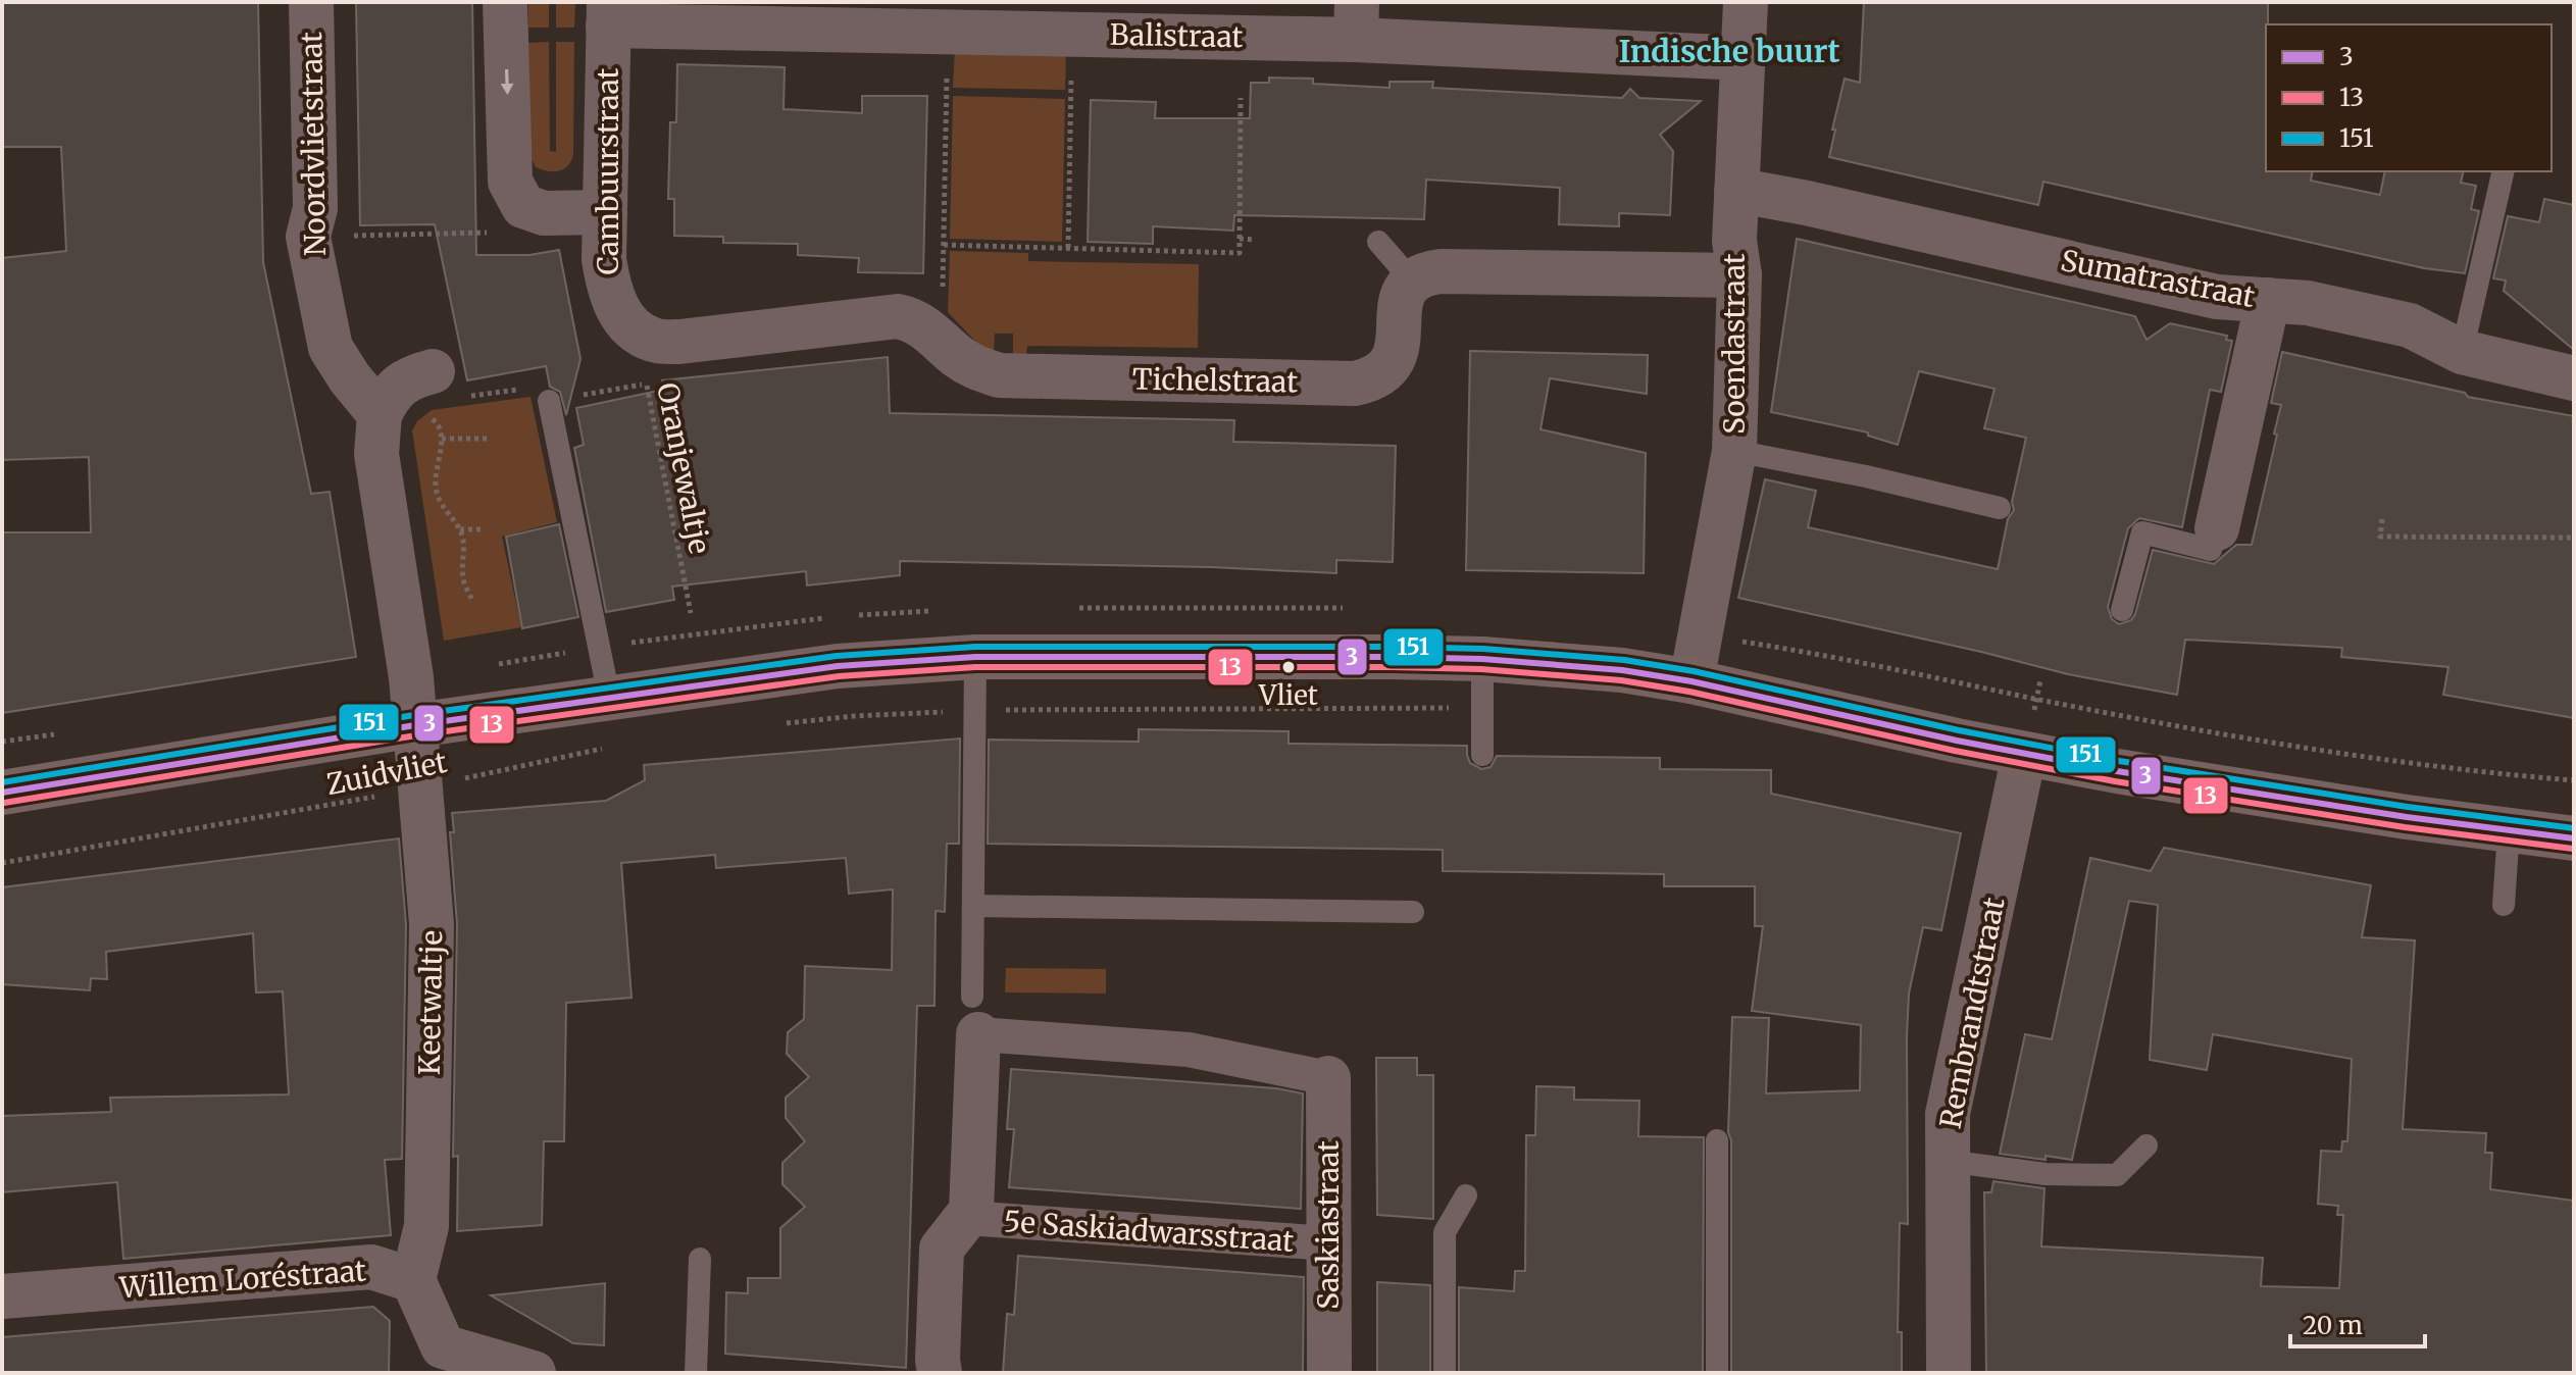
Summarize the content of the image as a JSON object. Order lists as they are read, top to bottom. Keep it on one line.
{"streets":{"street":["Balistraat","Noordvlietstraat","Cambuurstraat","Sumatrastraat","Soendastraat","Tichelstraat","Keetwaltje","Rembrandtstraat","Saskiastraat","5e Saskiadwarsstraat","Willem Loréstraat"],"path":["Oranjewaltje","Zuidvliet"]},"crossings":[["Balistraat","Cambuurstraat"],["Balistraat","Soendastraat"],["Cambuurstraat","Oranjewaltje"],["Sumatrastraat","Soendastraat"],["Zuidvliet","Keetwaltje"],["Keetwaltje","Willem Loréstraat"],["Saskiastraat","5e Saskiadwarsstraat"]],"districts":["Indische buurt"],"places":["Vliet"],"lines":["transit line 151","transit line 3","transit line 13"],"legend":["3","13","151"],"scale_bar":"20 m"}
